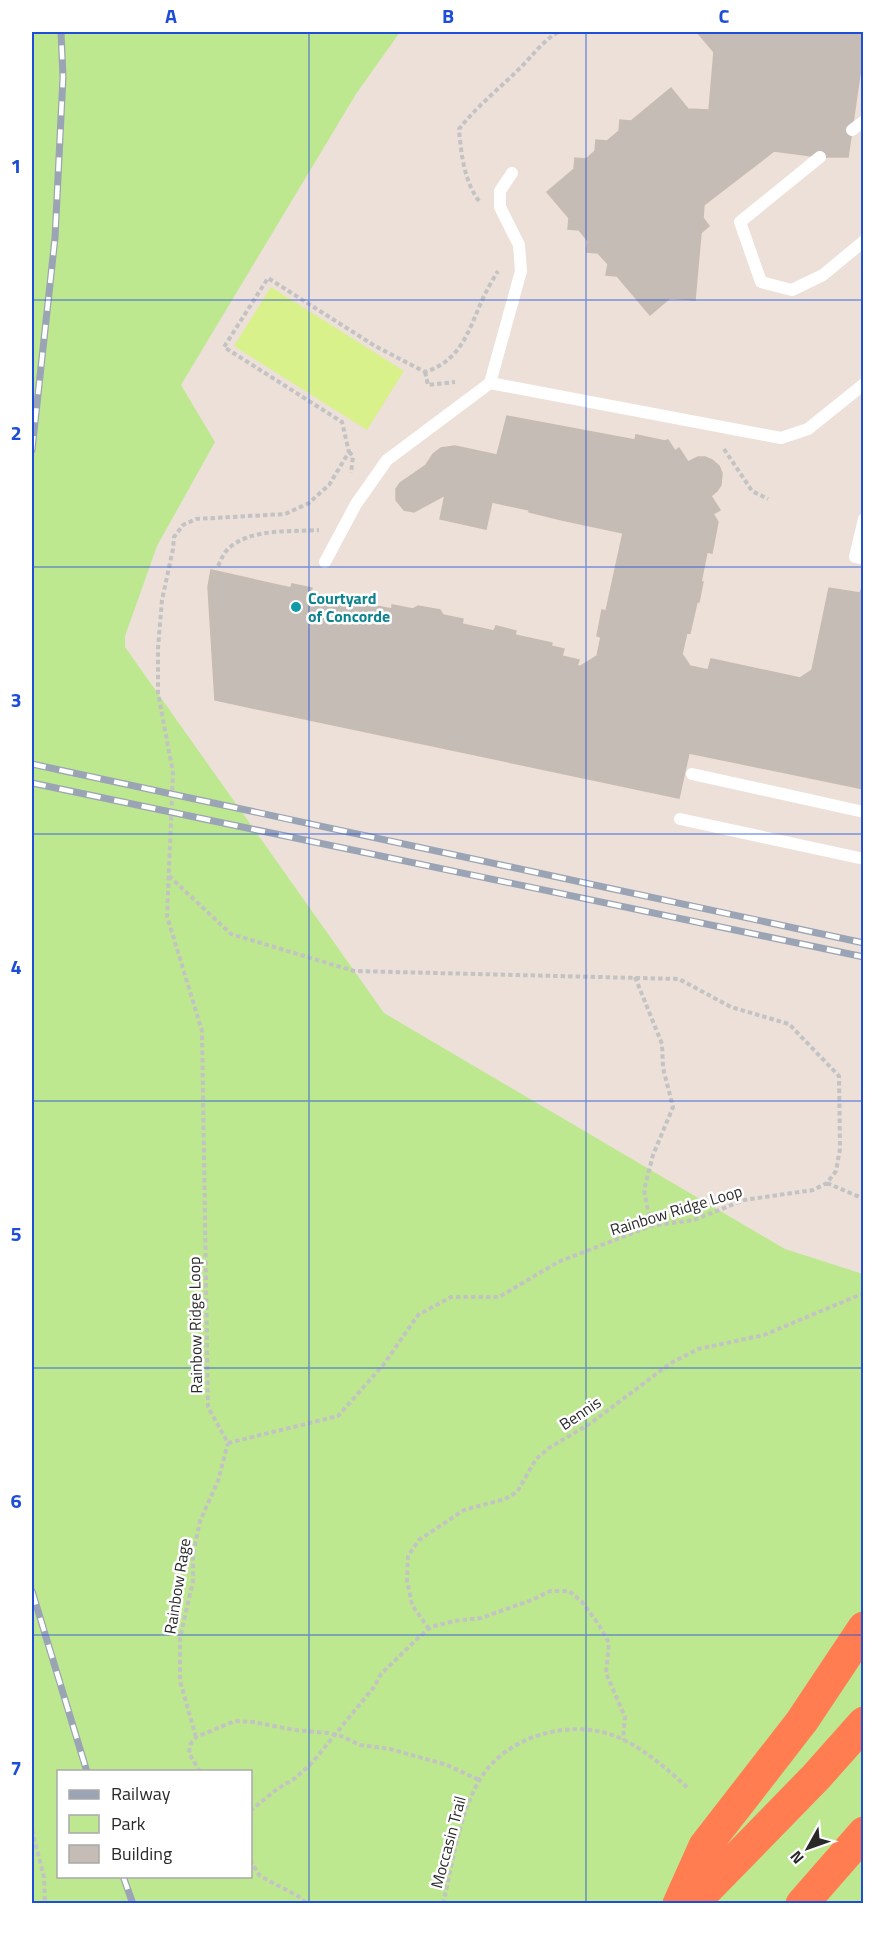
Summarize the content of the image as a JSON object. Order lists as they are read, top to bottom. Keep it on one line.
{"streets":{"path":["Rainbow Ridge Loop","Bennis","Rainbow Rage","Moccasin Trail"]},"crossings":[["Rainbow Ridge Loop","Rainbow Rage"]],"places":["Courtyard of Concorde"],"legend":["Railway","Park","Building"],"north":"bottom left","grid":{"columns":["A","B","C"],"rows":["1","2","3","4","5","6","7"]}}
